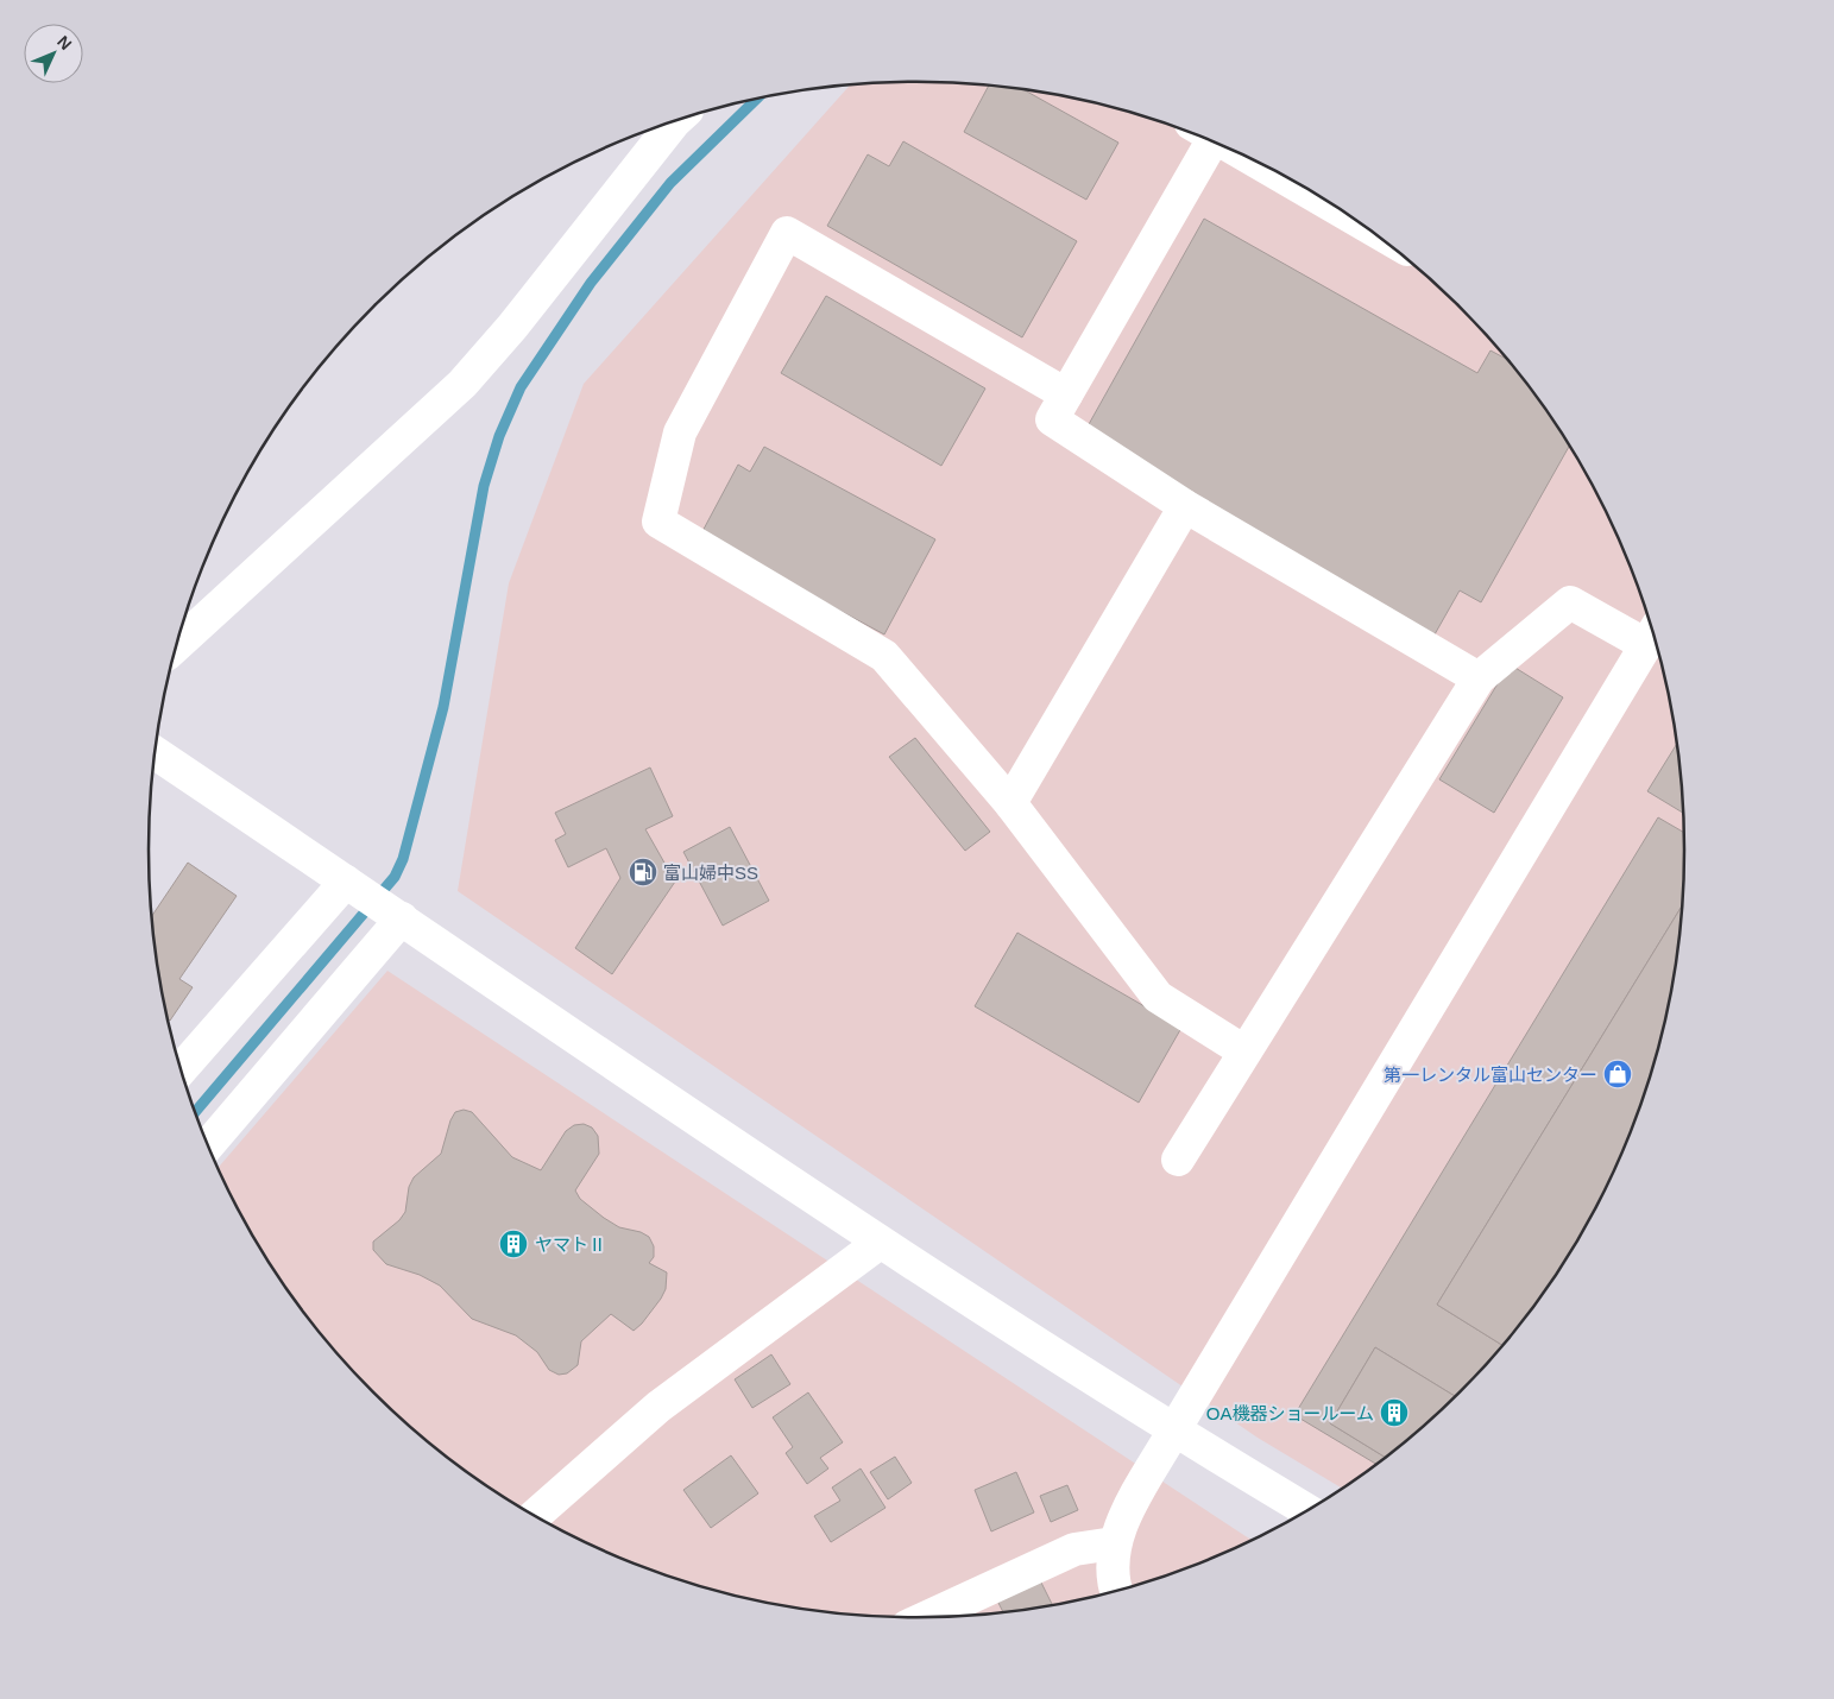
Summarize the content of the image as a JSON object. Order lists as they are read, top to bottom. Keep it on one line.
{"places":{"fuel station":["富山婦中SS"],"shop":["第一レンタル富山センター"],"building":["ヤマトⅡ","OA機器ショールーム"]},"north":"top right"}
